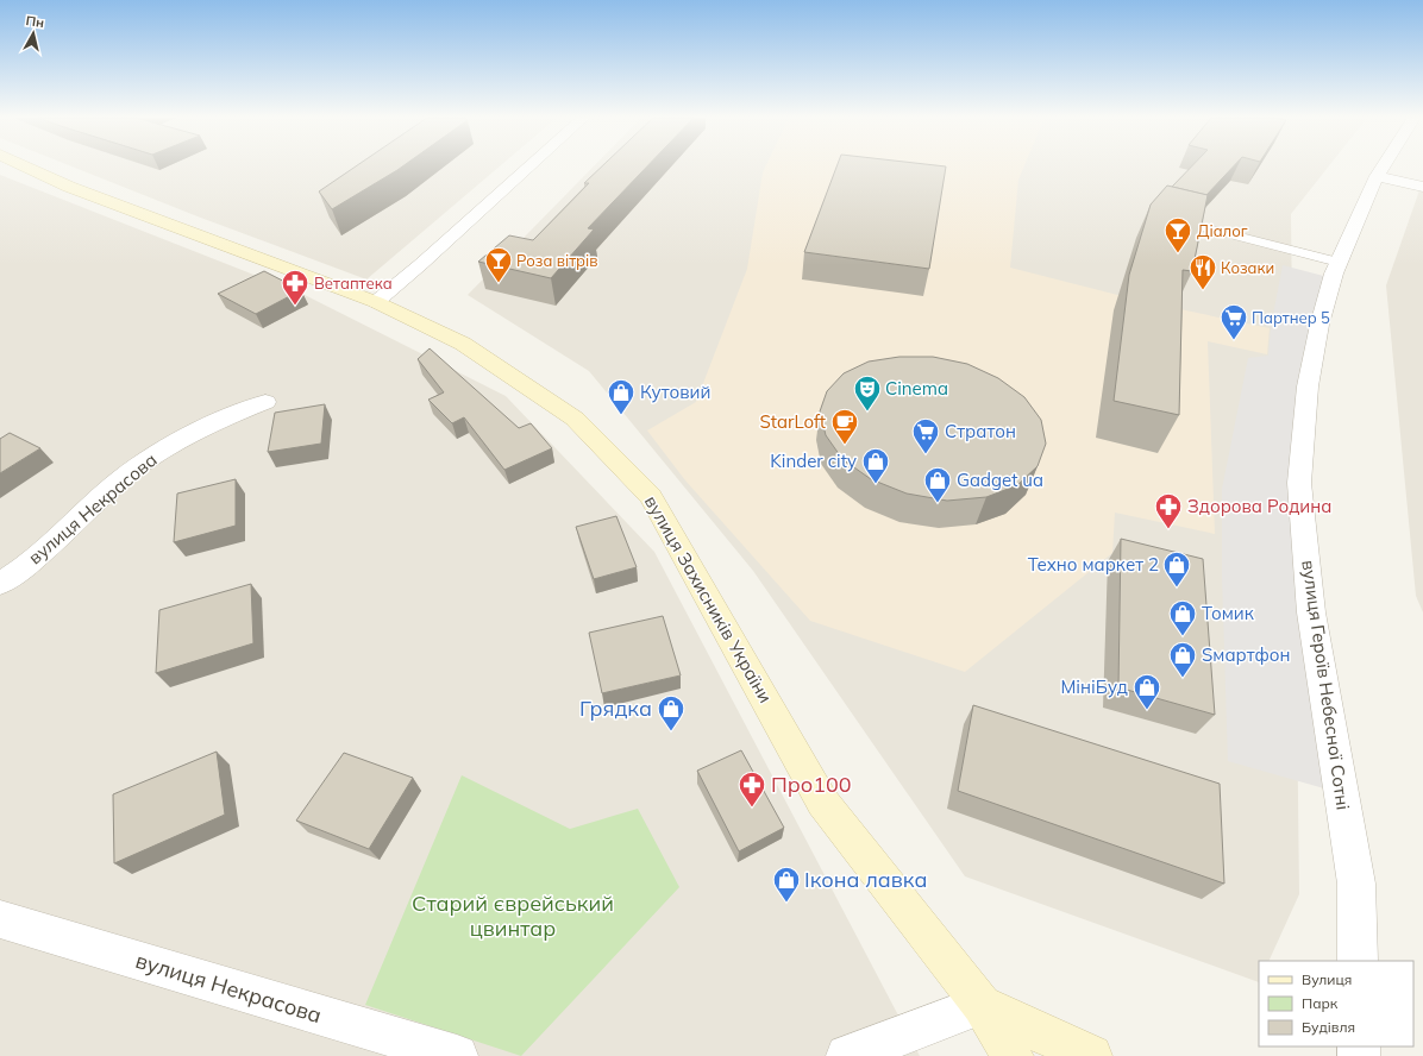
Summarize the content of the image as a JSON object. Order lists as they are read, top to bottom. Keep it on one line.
{"streets":{"main road":["вулиця Захисників України"],"street":["вулиця Некрасова","вулиця Героїв Небесної Сотні"]},"parks":["Старий єврейський цвинтар"],"places":{"bar":["Діалог","Роза вітрів"],"restaurant":["Козаки"],"pharmacy":["Ветаптека","Здорова Родина","Про100"],"supermarket":["Партнер 5","Стратон"],"theatre":["Cinema"],"shop":["Кутовий","Kinder city","Gadget ua","Техно маркет 2","Томик","Sмартфон","МініБуд","Грядка","Ікона лавка"],"cafe":["StarLoft"]},"legend":["Вулиця","Парк","Будівля"],"north":"top"}
